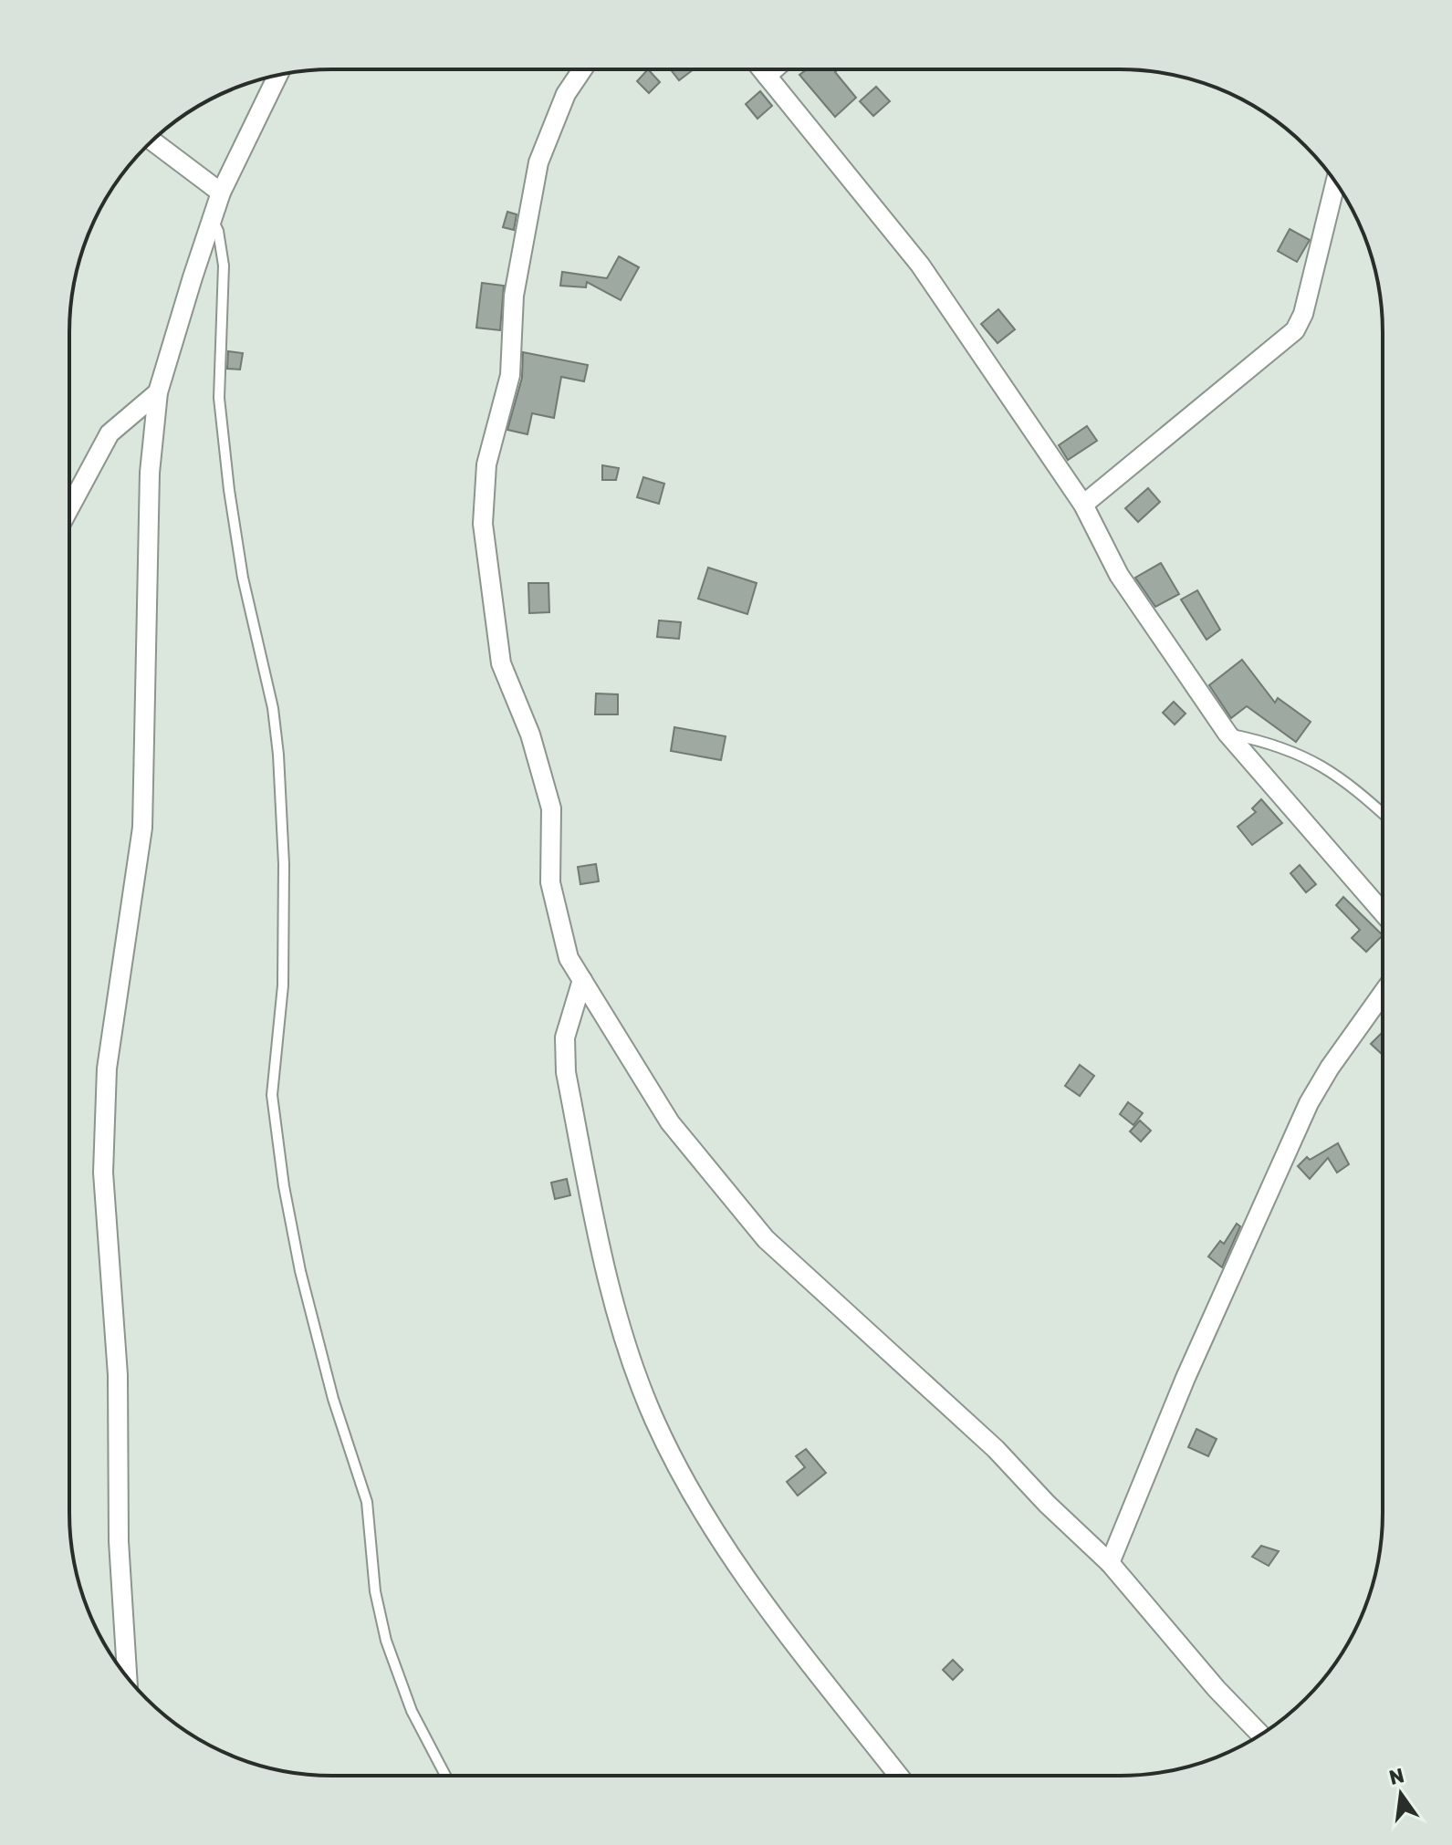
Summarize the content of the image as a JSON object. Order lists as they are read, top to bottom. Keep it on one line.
{"north":"top"}
